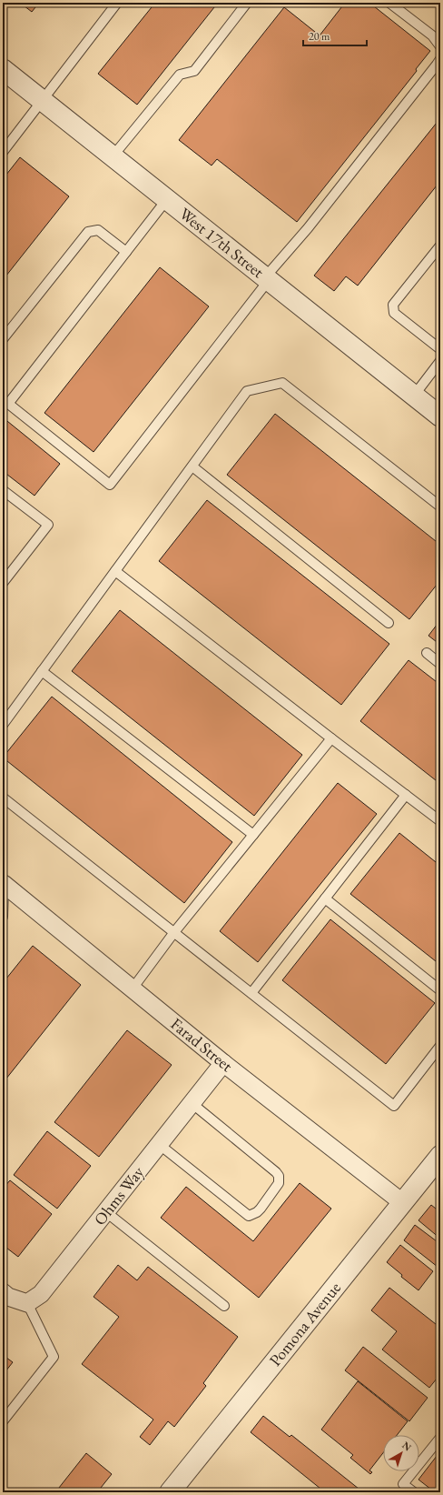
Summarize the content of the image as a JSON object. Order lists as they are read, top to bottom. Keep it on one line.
{"streets":{"street":["West 17th Street","Farad Street","Ohms Way","Pomona Avenue"]},"crossings":[["Farad Street","Ohms Way"],["Farad Street","Pomona Avenue"]],"scale_bar":"20 m","north":"top right"}
